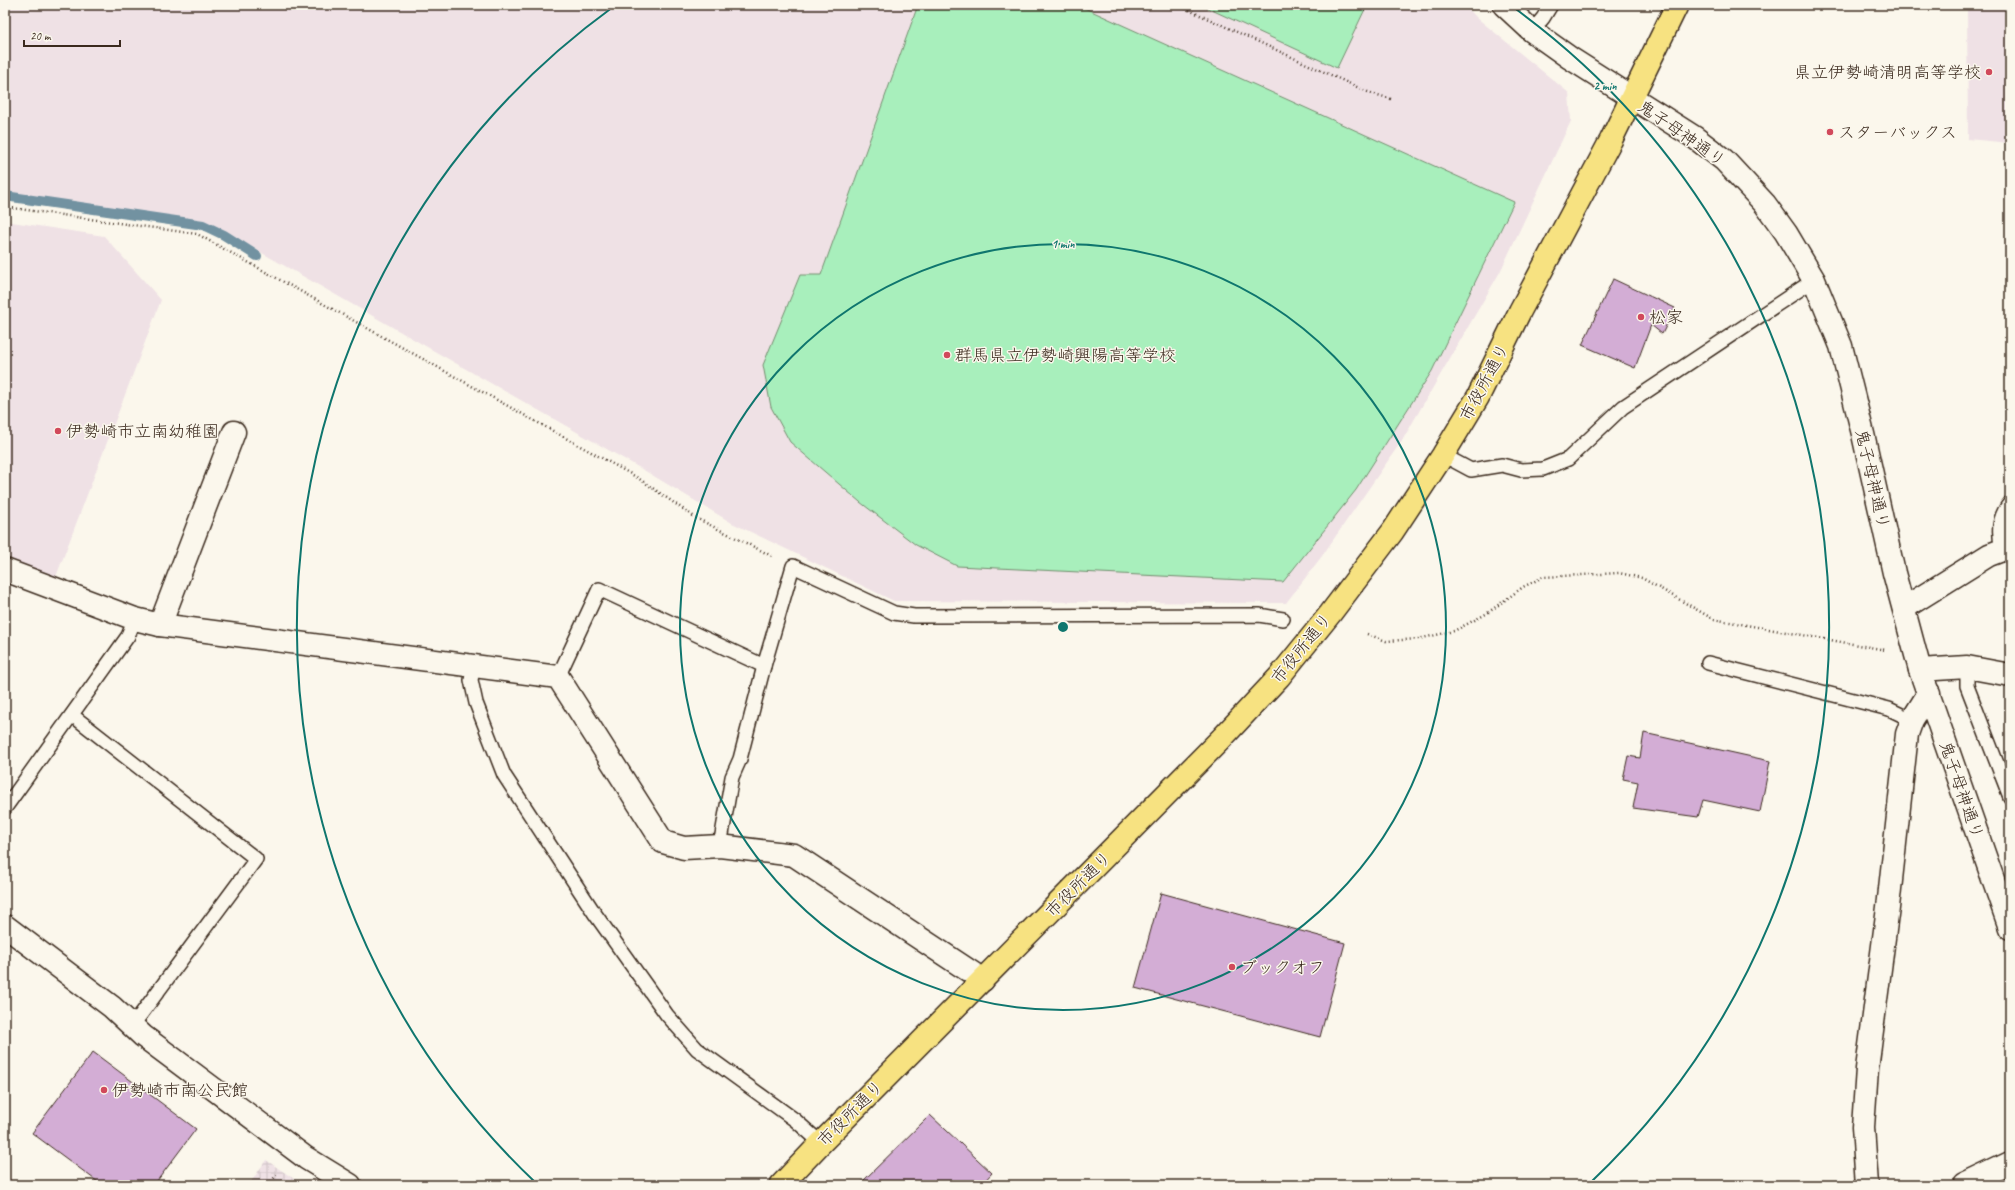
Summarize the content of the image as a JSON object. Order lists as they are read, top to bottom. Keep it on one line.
{"streets":{"main road":["市役所通り"],"street":["鬼子母神通り"]},"crossings":[["鬼子母神通り","市役所通り"]],"places":["県立伊勢崎清明高等学校","スターバックス","松家","群馬県立伊勢崎興陽高等学校","伊勢崎市立南幼稚園","ブックオフ","伊勢崎市南公民館"],"scale_bar":"20 m","rings":["2 min","1 min"]}
